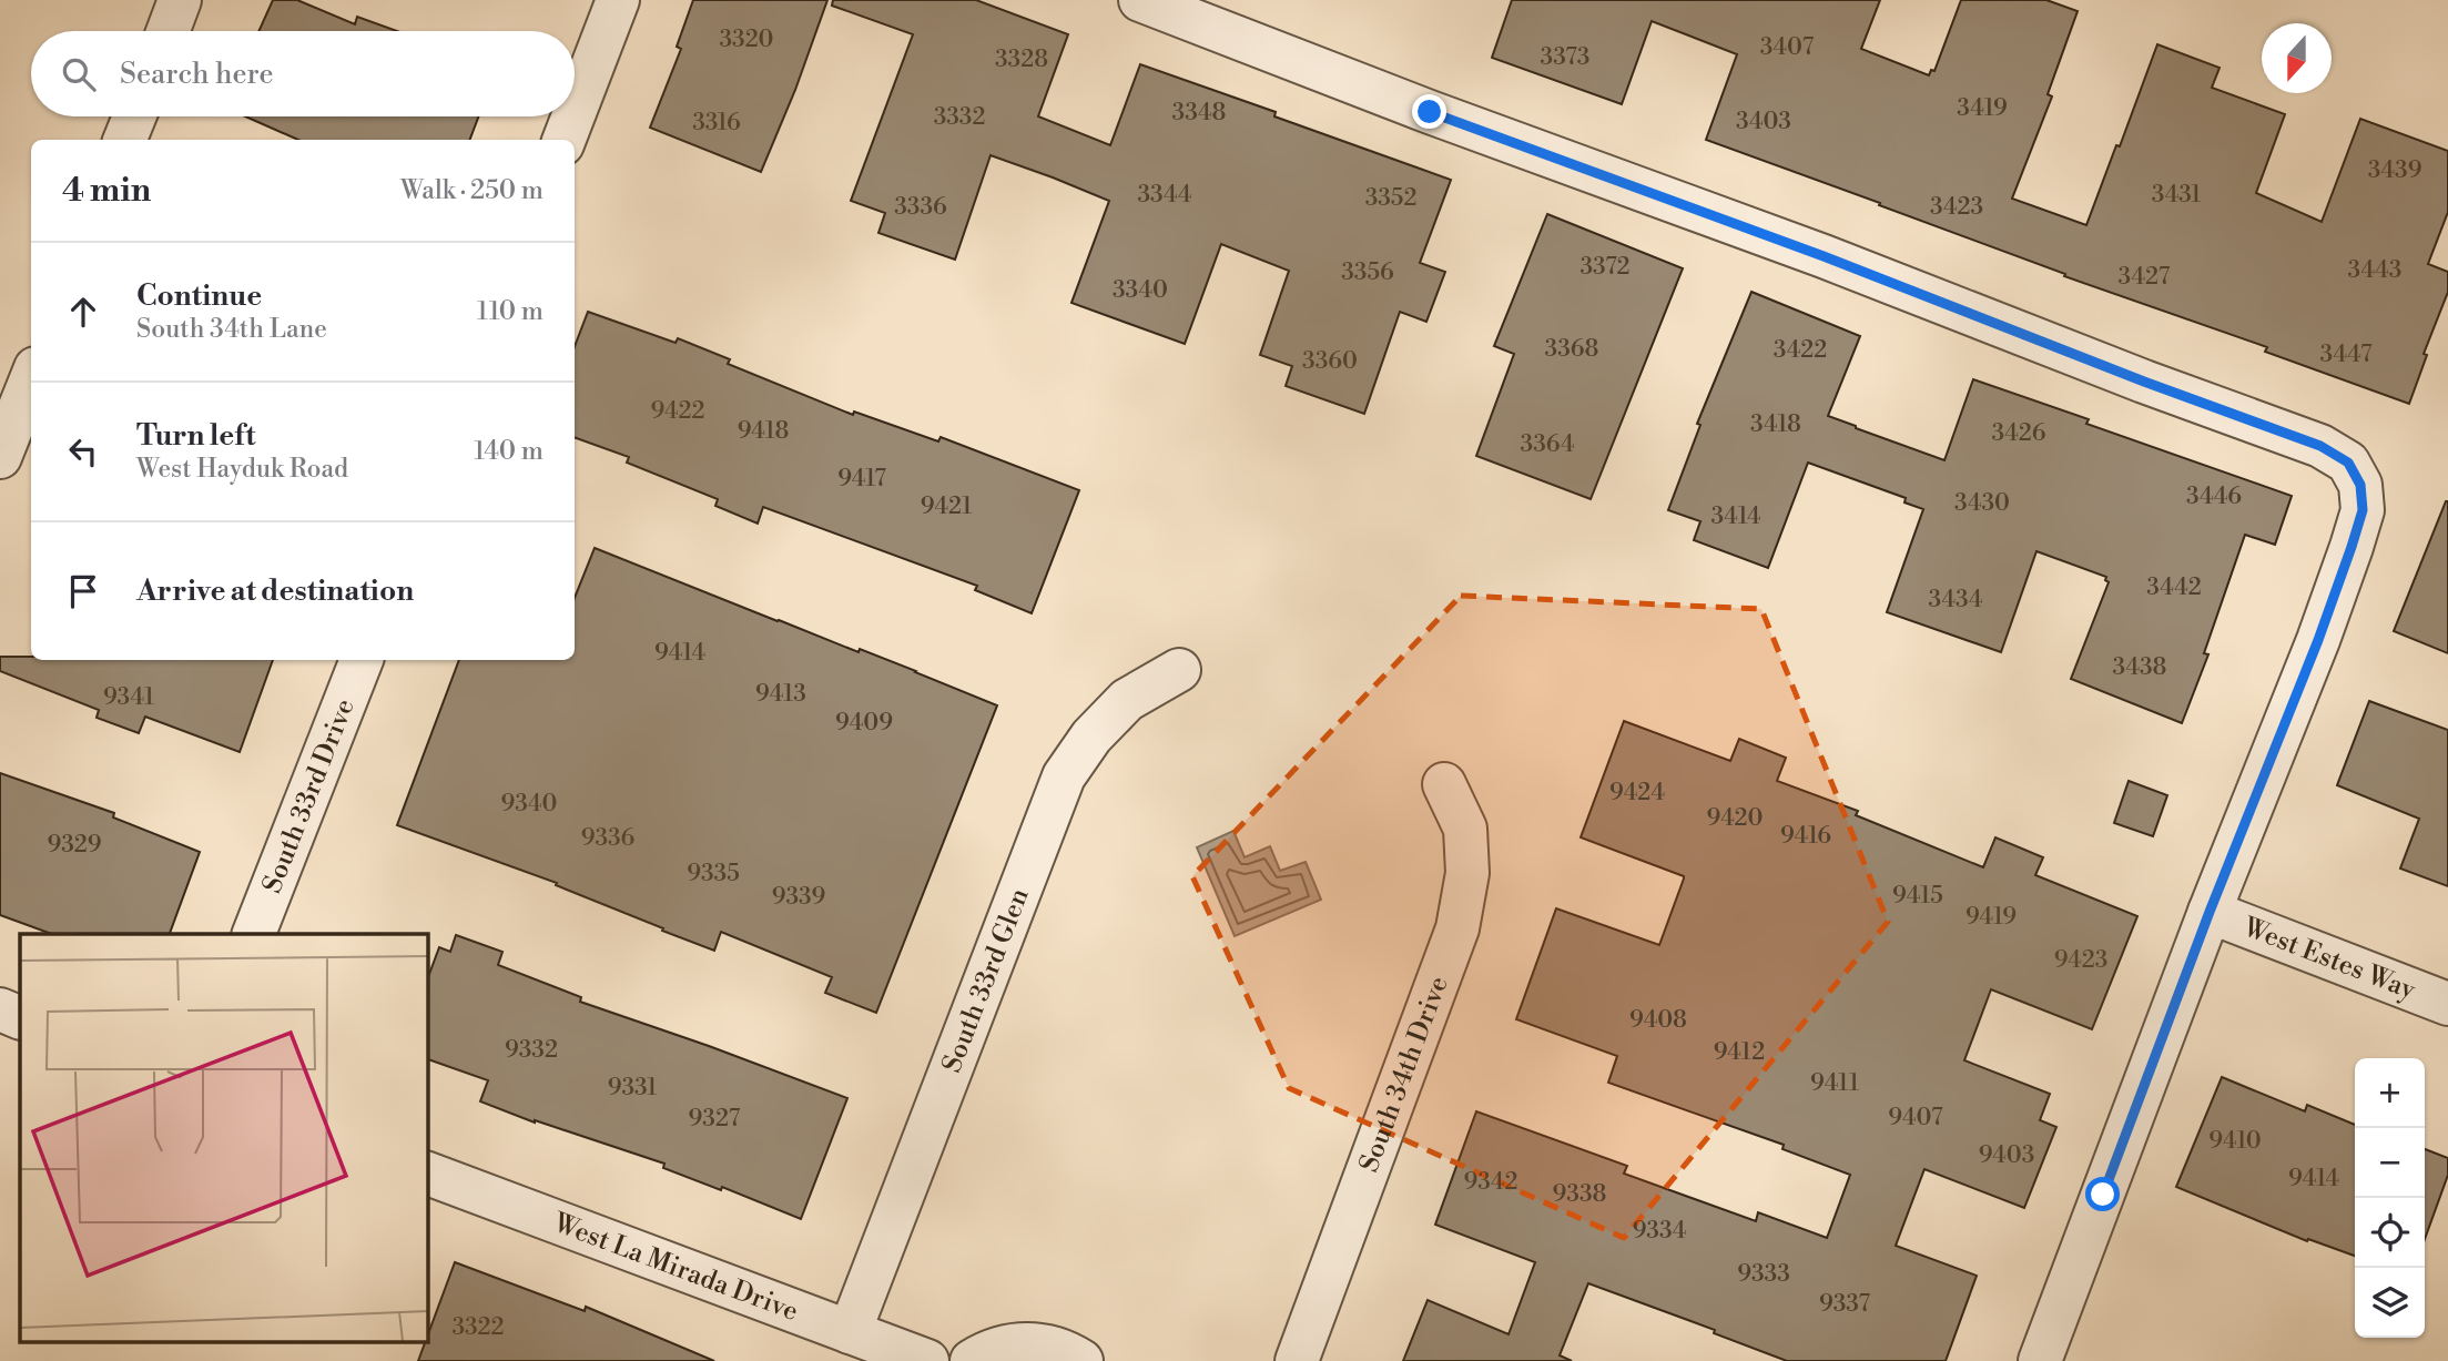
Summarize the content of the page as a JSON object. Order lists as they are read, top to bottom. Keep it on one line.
{"streets":{"street":["South 33rd Drive","West Estes Way","South 33rd Glen","South 34th Drive","West La Mirada Drive"]},"crossings":[["South 33rd Glen","West La Mirada Drive"]],"house_numbers":["3320","3407","3373","3328","3419","3348","3332","3403","3316","3439","3344","3431","3352","3336","3423","3372","3443","3356","3427","3340","3368","3422","3447","3360","9422","3418","9418","3426","3364","9417","3446","3430","9421","3414","3442","3434","9414","3438","9413","9341","9409","9424","9340","9420","9416","9336","9329","9335","9415","9339","9419","9423","9408","9332","9412","9411","9331","9407","9327","9410","9403","9414","9342","9338","9334","9333","9337","3322"],"north":"bottom","page":{"search":"Search here","heading":["4 min","Walk · 250 m"],"list":[["Continue","South 34th Lane","110 m"],["Turn left","West Hayduk Road","140 m"],"Arrive at destination"],"map_buttons":["+","−"]}}
